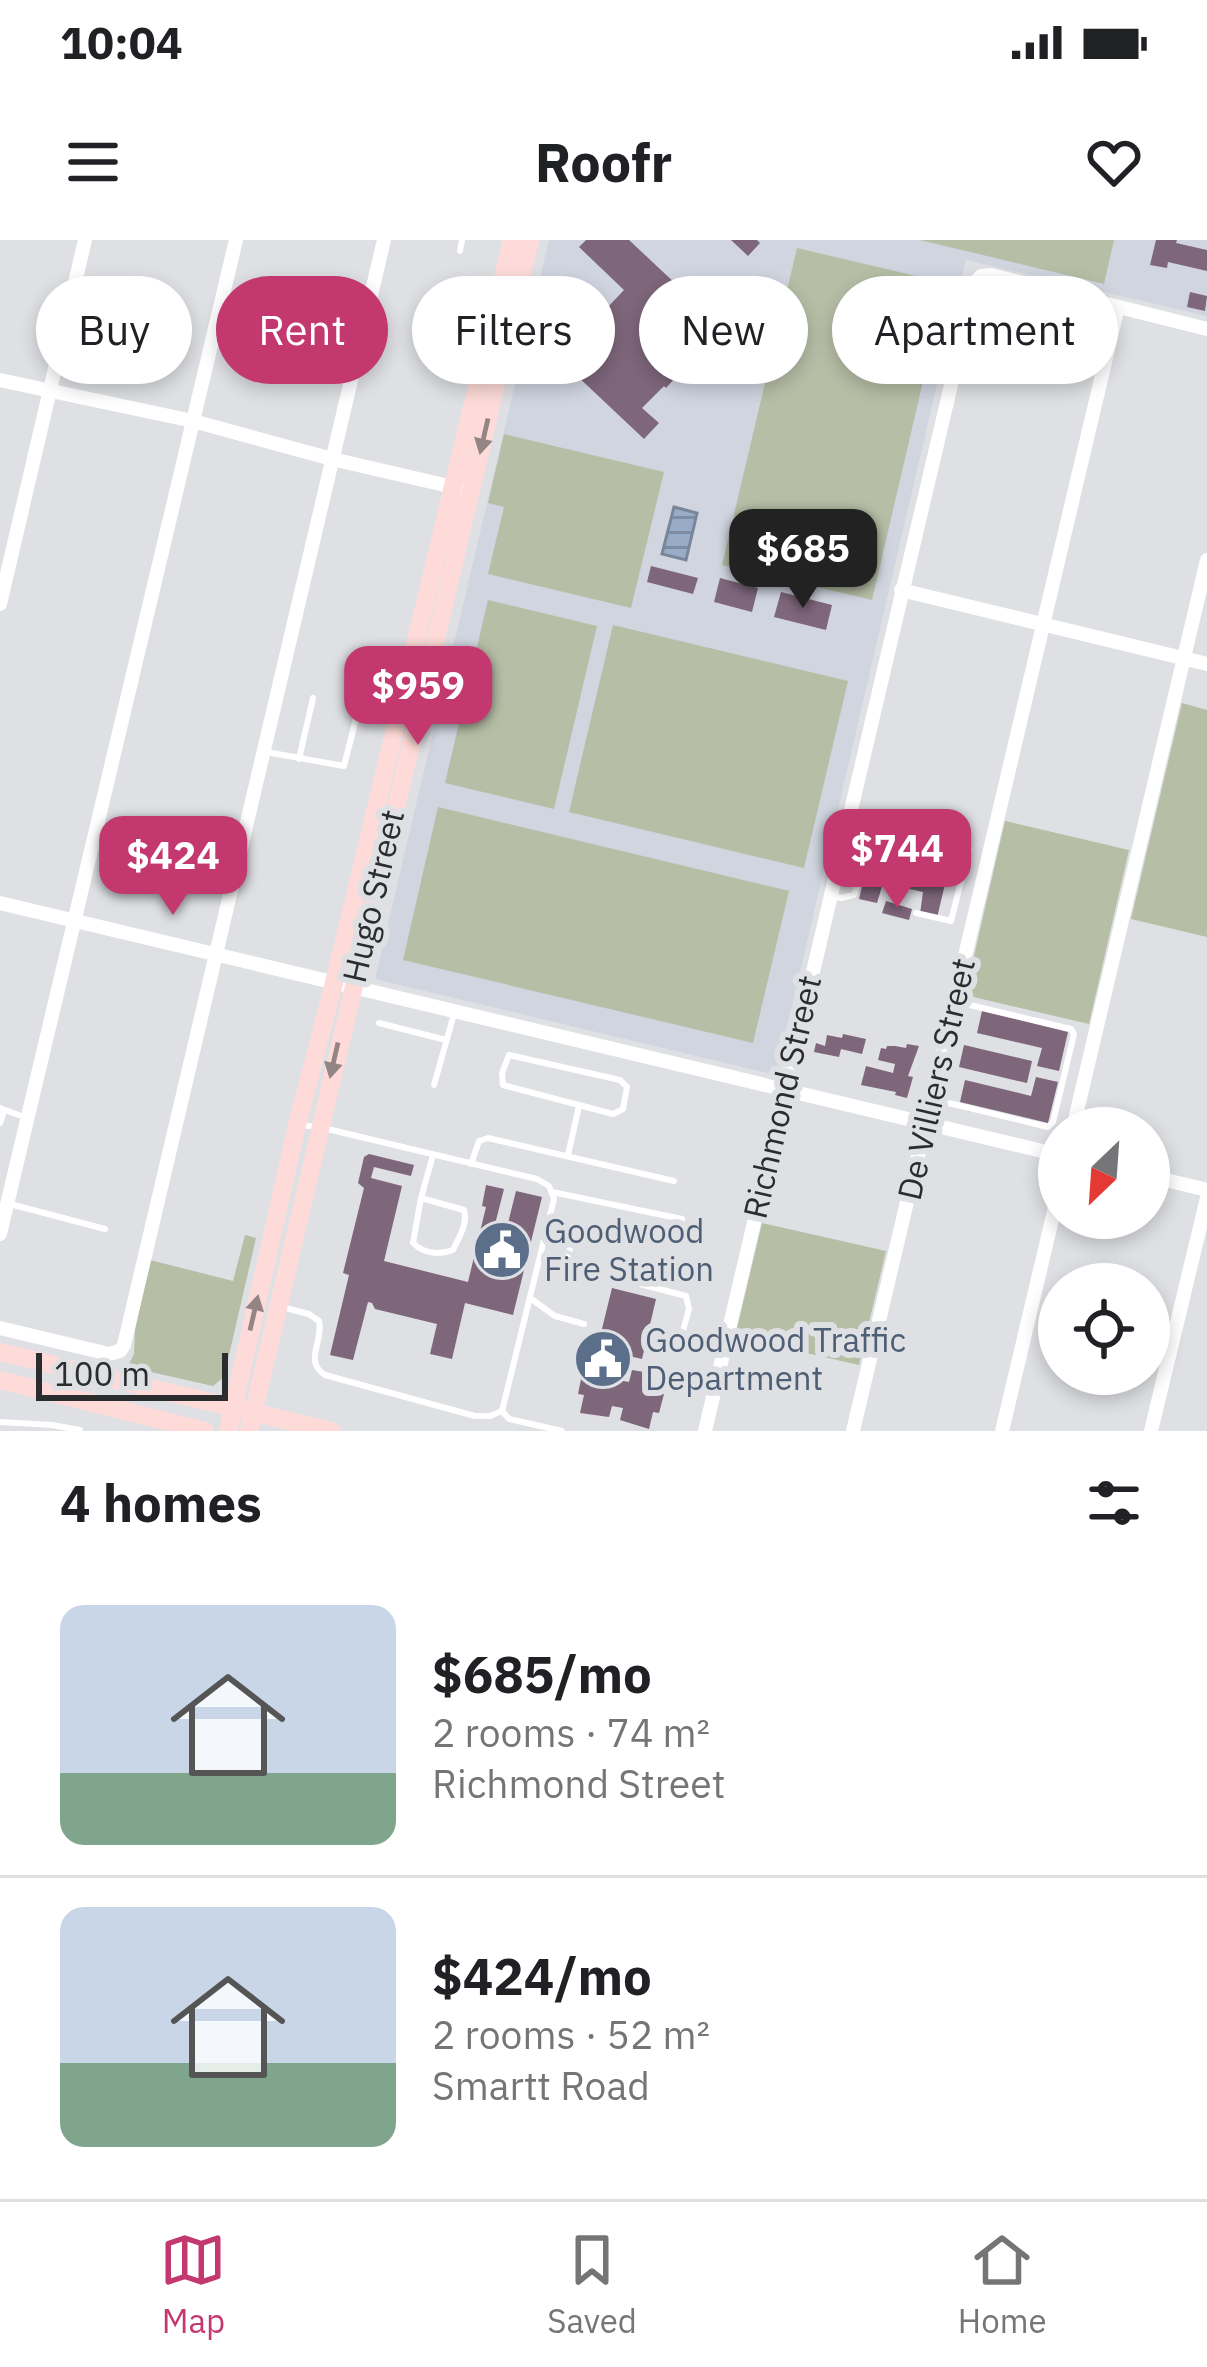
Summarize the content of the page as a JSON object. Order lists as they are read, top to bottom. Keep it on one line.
{"streets":{"street":["Hugo Street","De Villiers Street","Richmond Street"]},"places":{"public building":["Goodwood Fire Station","Goodwood Traffic Department"]},"scale_bar":"100 m","north":"bottom left","page":{"status":"10:04","header":"Roofr","chip":["Buy","Rent","Filters","New","Apartment"],"price":["$685","$959","$744","$424"],"scale":"100 m","heading":"4 homes","list":[{"name":"$685/mo","note":"2 rooms · 74 m² · Richmond Street"},{"name":"$424/mo","note":"2 rooms · 52 m² · Smartt Road"}],"tabs":["Map","Saved","Home"]}}
